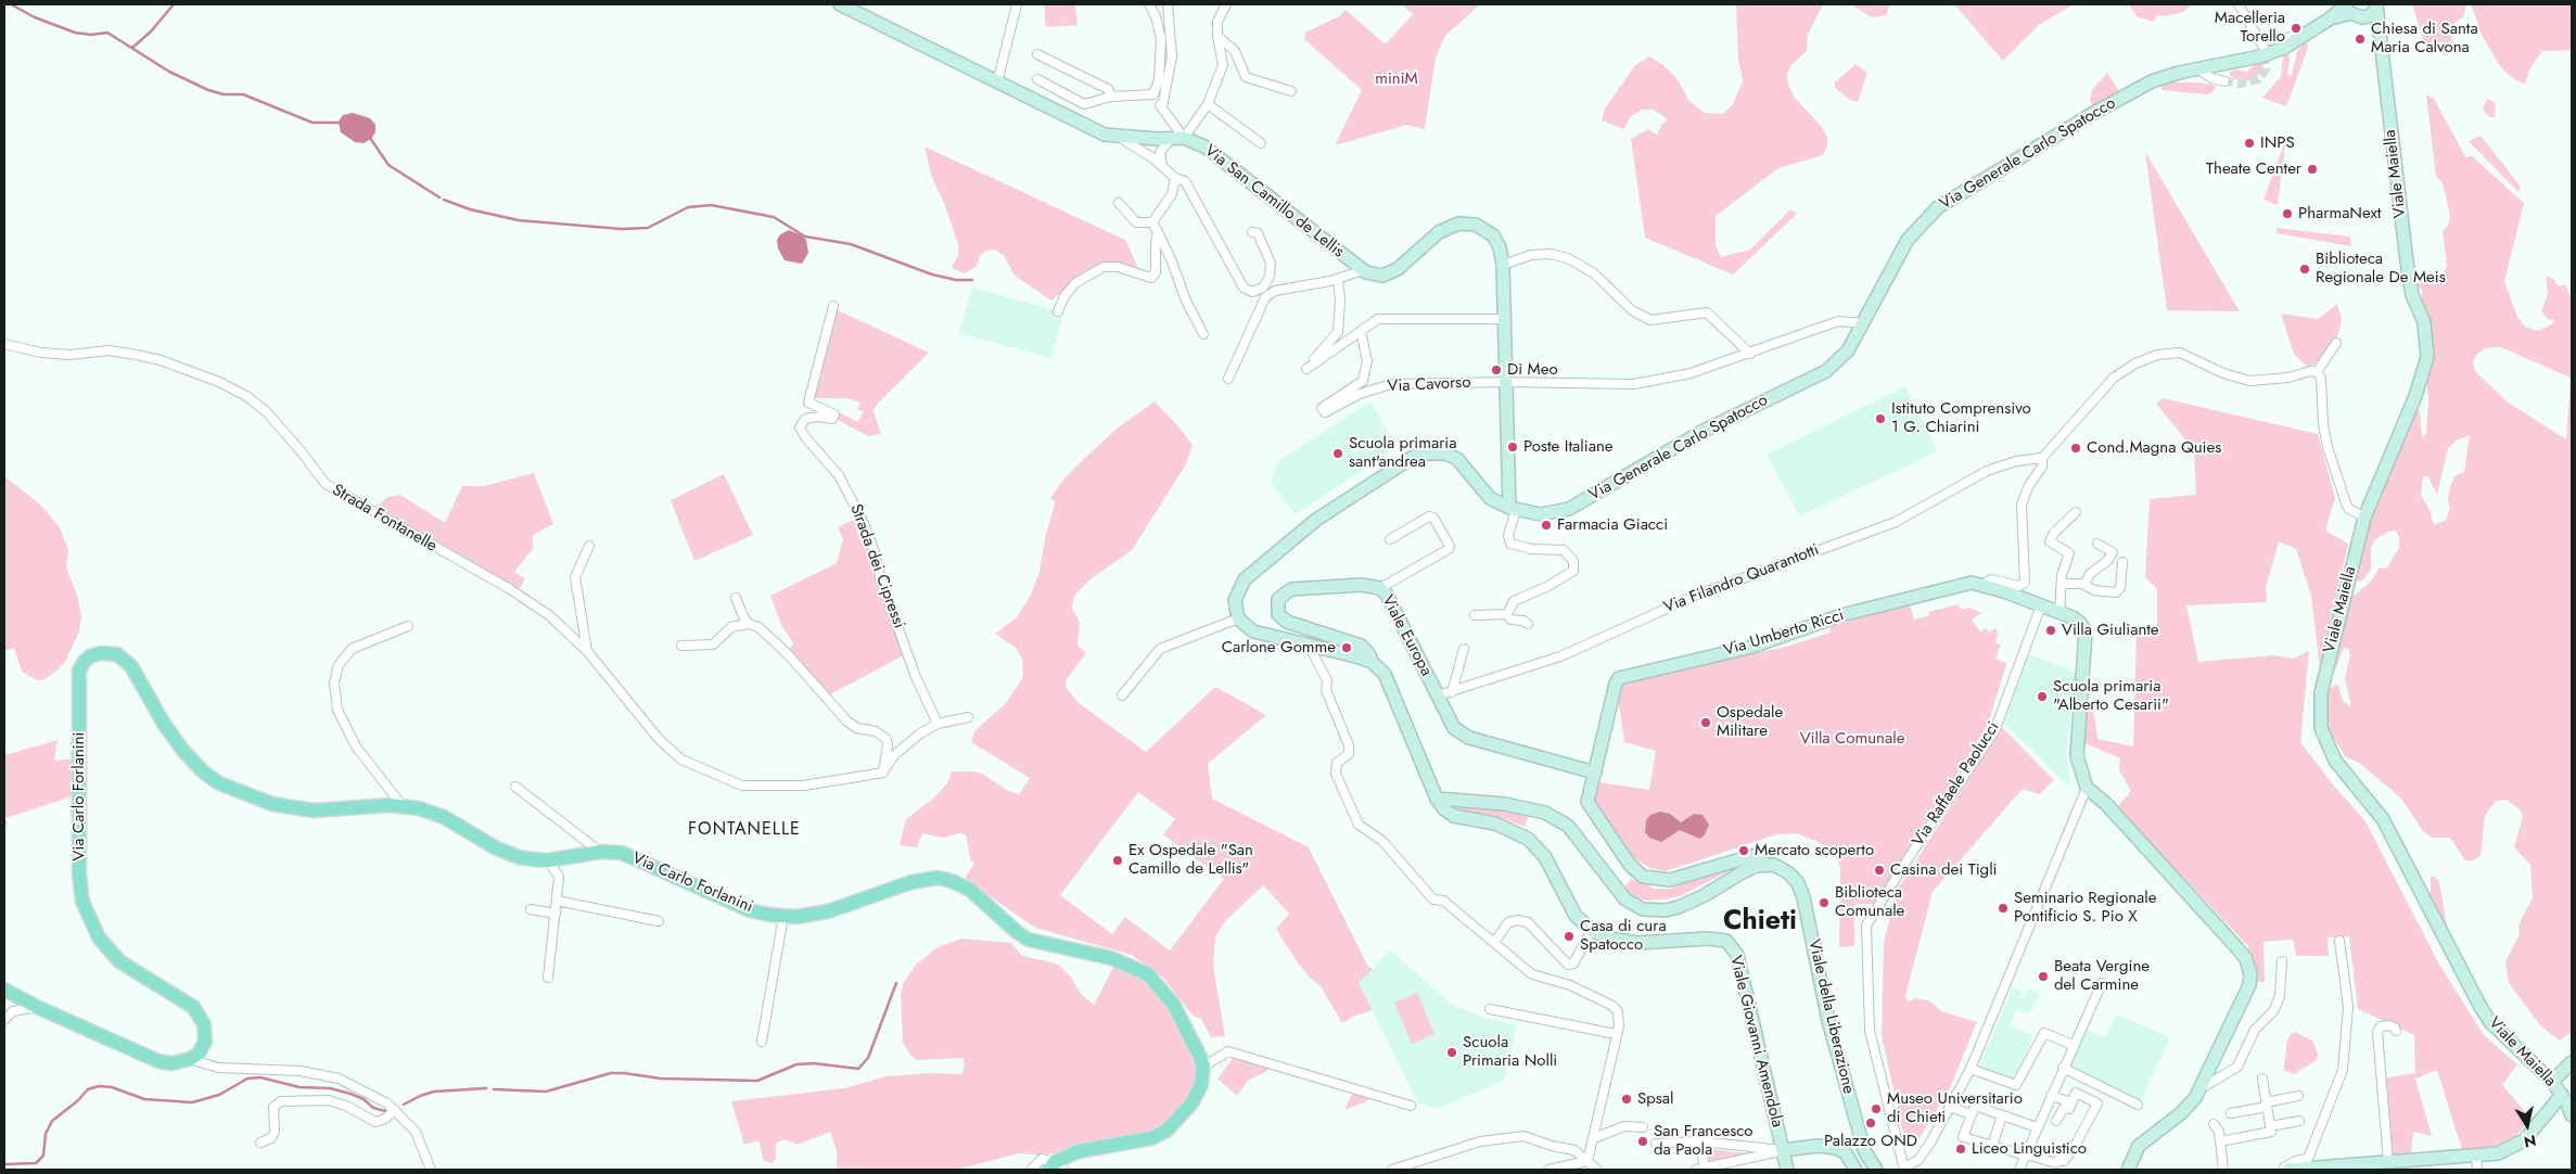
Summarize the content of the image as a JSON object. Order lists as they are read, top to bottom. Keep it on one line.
{"streets":{"main road":["Via Carlo Forlanini"],"street":["Via Generale Carlo Spatocco","Viale Maiella","Via San Camillo de Lellis","Via Cavorso","Strada Fontanelle","Strada dei Cipressi","Via Filandro Quarantotti","Via Umberto Ricci","Viale Europa","Via Raffaele Paolucci","Viale della Liberazione","Viale Giovanni Amendola"]},"crossings":[["Via Generale Carlo Spatocco","Viale Maiella"],["Via Generale Carlo Spatocco","Via San Camillo de Lellis"],["Via Generale Carlo Spatocco","Via Cavorso"],["Via San Camillo de Lellis","Via Cavorso"],["Via Filandro Quarantotti","Viale Europa"],["Via Umberto Ricci","Viale Europa"],["Via Umberto Ricci","Via Raffaele Paolucci"],["Via Umberto Ricci","Viale della Liberazione"],["Viale Europa","Viale della Liberazione"]],"districts":["FONTANELLE","Chieti"],"parks":["miniM","Villa Comunale"],"places":["Macelleria Torello","Chiesa di Santa Maria Calvona","INPS","Theate Center","PharmaNext","Biblioteca Regionale De Meis","Di Meo","Istituto Comprensivo 1 G. Chiarini","Poste Italiane","Cond.Magna Quies","Scuola primaria sant'andrea","Farmacia Giacci","Villa Giuliante","Carlone Gomme","Scuola primaria \"Alberto Cesarii\"","Ospedale Militare","Mercato scoperto","Ex Ospedale \"San Camillo de Lellis\"","Casina dei Tigli","Biblioteca Comunale","Seminario Regionale Pontificio S. Pio X","Casa di cura Spatocco","Beata Vergine del Carmine","Scuola Primaria Nolli","Spsal","Museo Universitario di Chieti","Palazzo OND","San Francesco da Paola","Liceo Linguistico"],"north":"bottom"}
